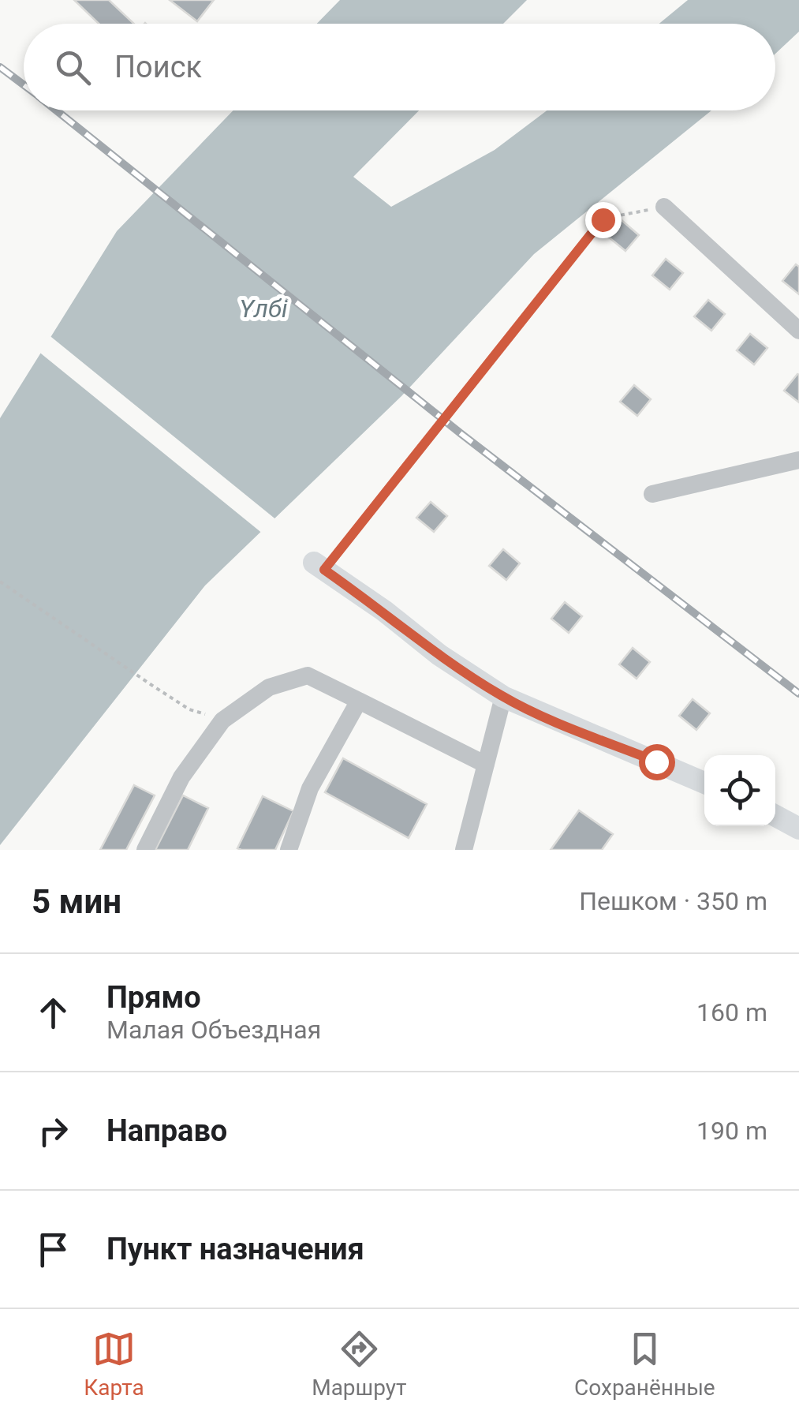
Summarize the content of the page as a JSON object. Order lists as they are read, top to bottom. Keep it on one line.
{"water":["Үлбі"],"page":{"search":"Поиск","heading":["5 мин","Пешком · 350 m"],"list":[["Прямо","Малая Объездная","160 m"],["Направо","190 m"],"Пункт назначения"],"nav":["Карта","Маршрут","Сохранённые"]}}
